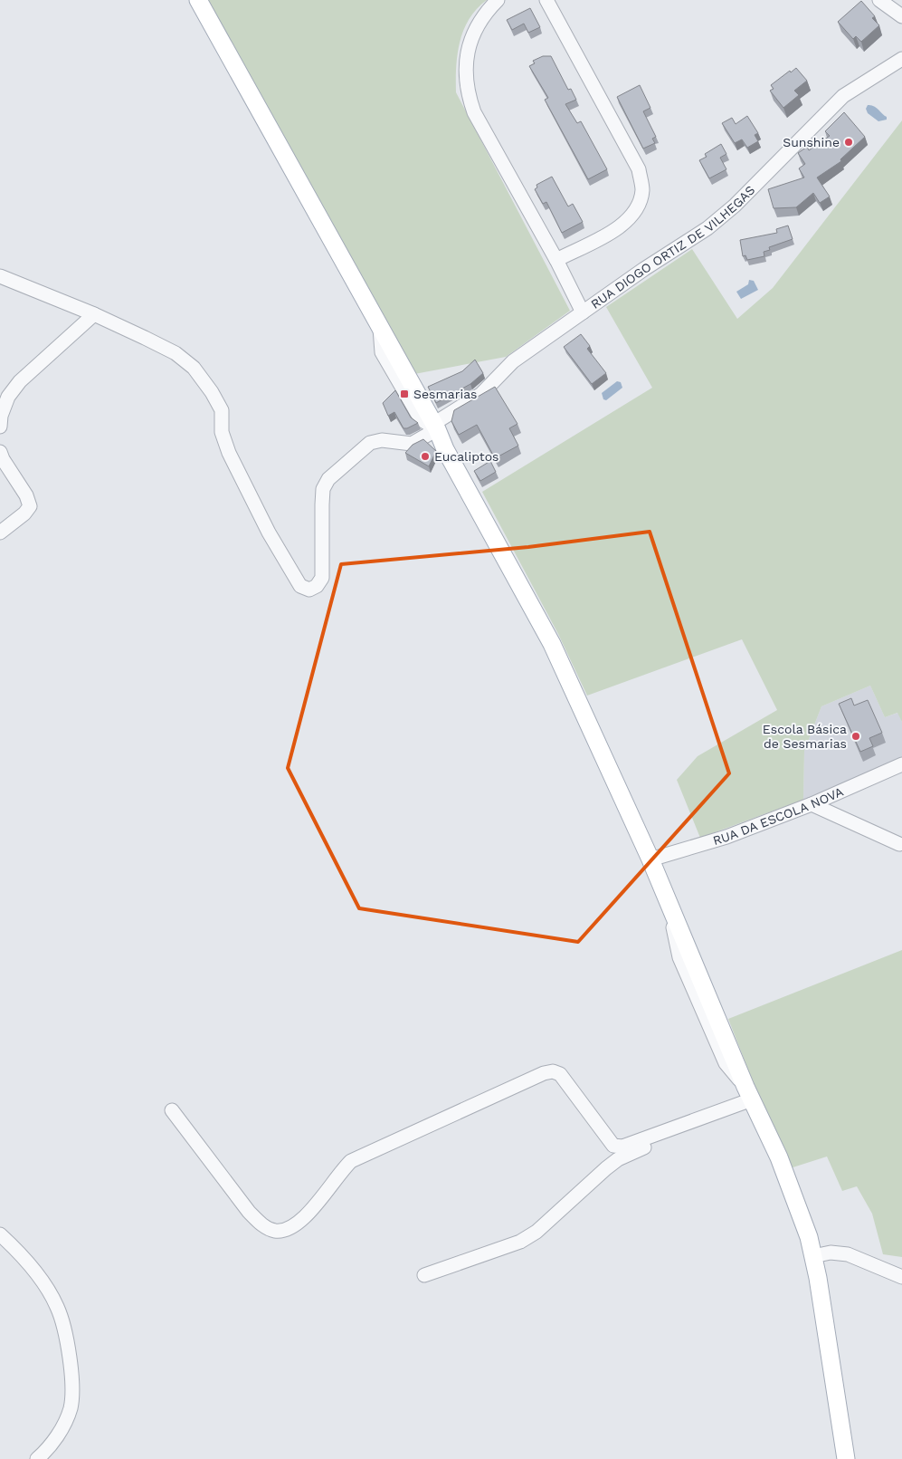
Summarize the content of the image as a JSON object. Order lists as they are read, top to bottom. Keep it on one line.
{"streets":{"street":["RUA DIOGO ORTIZ DE VILHEGAS","RUA DA ESCOLA NOVA"]},"places":{"other":["Sunshine","Eucaliptos","Escola Básica de Sesmarias"],"transit":["Sesmarias"]}}
